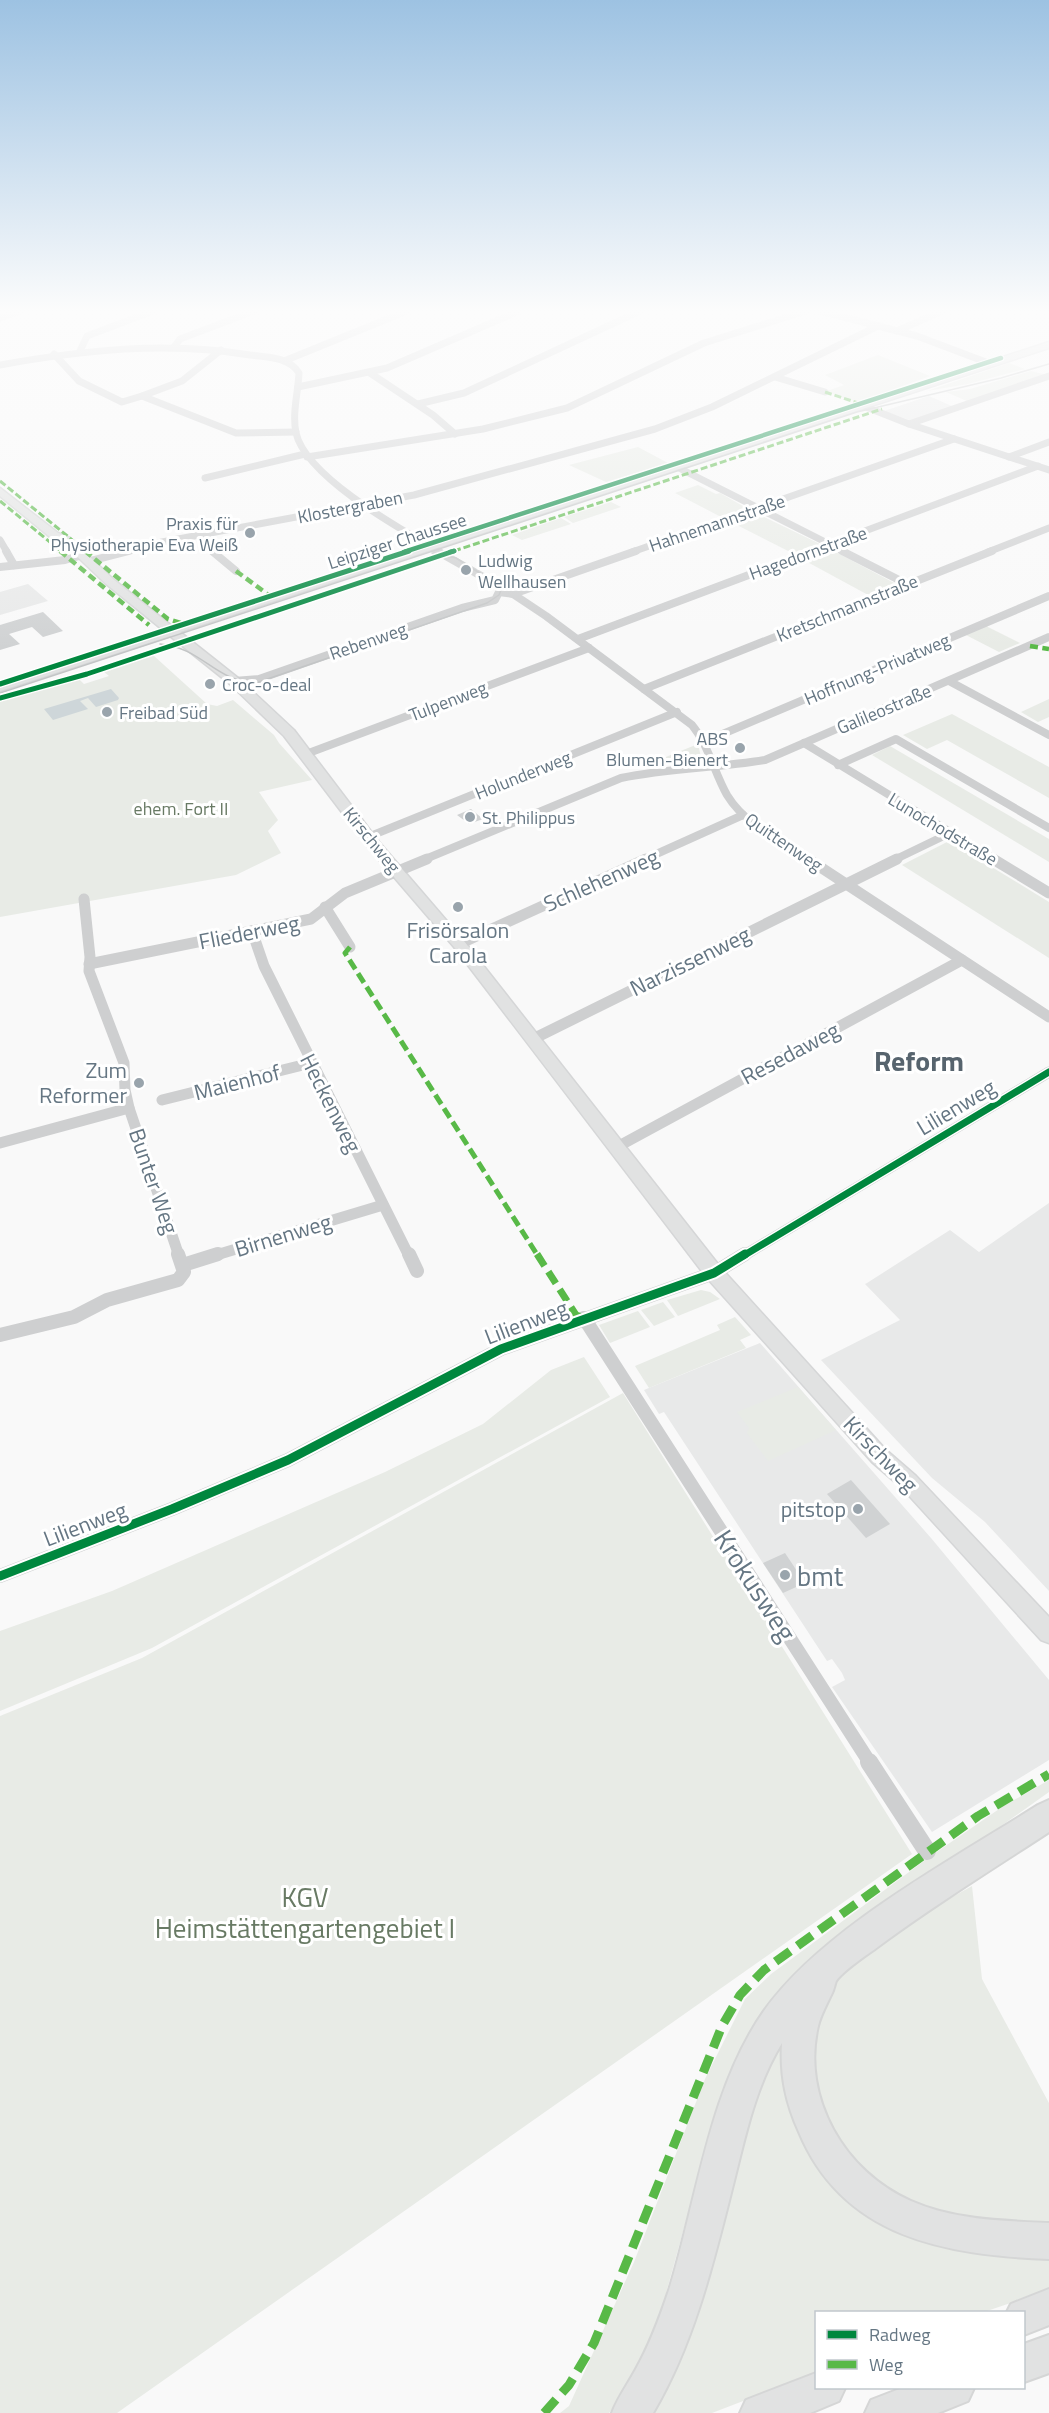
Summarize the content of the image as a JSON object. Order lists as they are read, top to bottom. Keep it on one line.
{"streets":{"main road":["Leipziger Chaussee","Kirschweg"],"street":["Klostergraben","Hahnemannstraße","Hagedornstraße","Kretschmannstraße","Rebenweg","Hoffnung-Privatweg","Tulpenweg","Galileostraße","Holunderweg","Lunochodstraße","Quittenweg","Schlehenweg","Fliederweg","Narzissenweg","Resedaweg","Maienhof","Heckenweg","Lilienweg","Bunter Weg","Birnenweg","Krokusweg"]},"crossings":[["Klostergraben","Kirschweg"],["Hahnemannstraße","Quittenweg"],["Leipziger Chaussee","Kirschweg"],["Hagedornstraße","Quittenweg"],["Kretschmannstraße","Quittenweg"],["Rebenweg","Kirschweg"],["Rebenweg","Quittenweg"],["Hoffnung-Privatweg","Quittenweg"],["Tulpenweg","Kirschweg"],["Tulpenweg","Quittenweg"],["Galileostraße","Lunochodstraße"],["Galileostraße","Quittenweg"],["Holunderweg","Kirschweg"],["Holunderweg","Quittenweg"],["Lunochodstraße","Narzissenweg"],["Kirschweg","Schlehenweg"],["Kirschweg","Fliederweg"],["Kirschweg","Narzissenweg"],["Kirschweg","Resedaweg"],["Kirschweg","Lilienweg"],["Quittenweg","Schlehenweg"],["Quittenweg","Narzissenweg"],["Quittenweg","Resedaweg"],["Fliederweg","Heckenweg"],["Fliederweg","Bunter Weg"],["Maienhof","Heckenweg"],["Heckenweg","Birnenweg"],["Lilienweg","Krokusweg"],["Bunter Weg","Birnenweg"]],"districts":["Reform"],"parks":["ehem. Fort II","KGV Heimstättengartengebiet I"],"places":["Praxis für Physiotherapie Eva Weiß","Ludwig Wellhausen","Croc-o-deal","Freibad Süd","ABS Blumen-Bienert","St. Philippus","Frisörsalon Carola","Zum Reformer","pitstop","bmt"],"legend":["Radweg","Weg"]}
